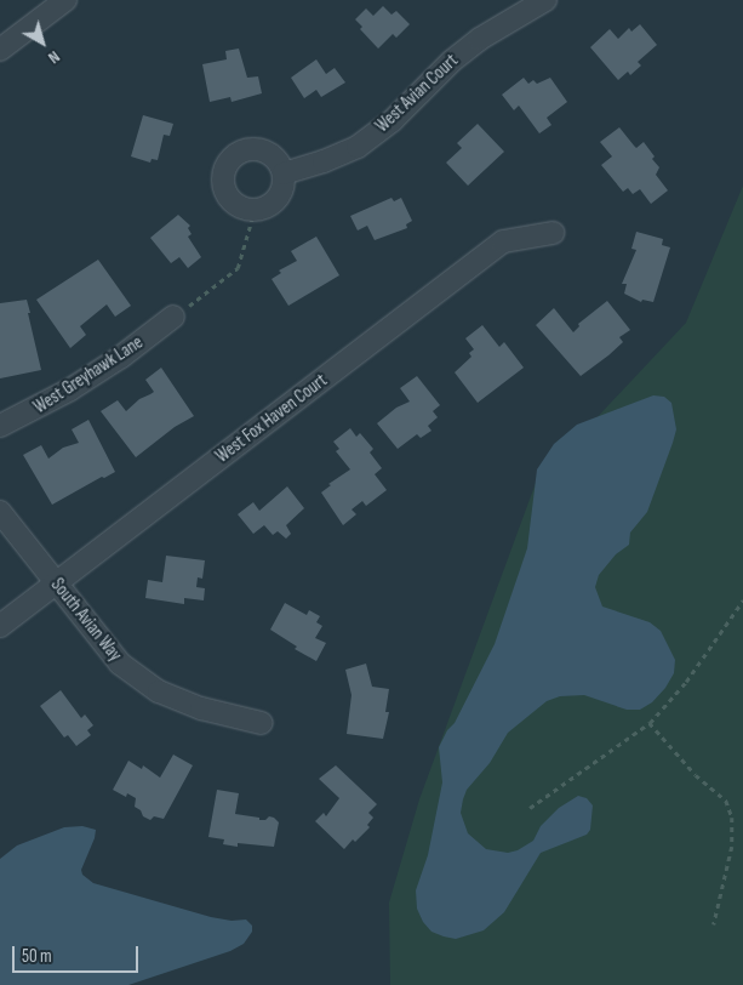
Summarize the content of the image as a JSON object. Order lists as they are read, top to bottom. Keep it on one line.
{"streets":{"street":["West Avian Court","West Greyhawk Lane","West Fox Haven Court","South Avian Way"]},"crossings":[["West Fox Haven Court","South Avian Way"]],"scale_bar":"50 m","north":"bottom right"}
